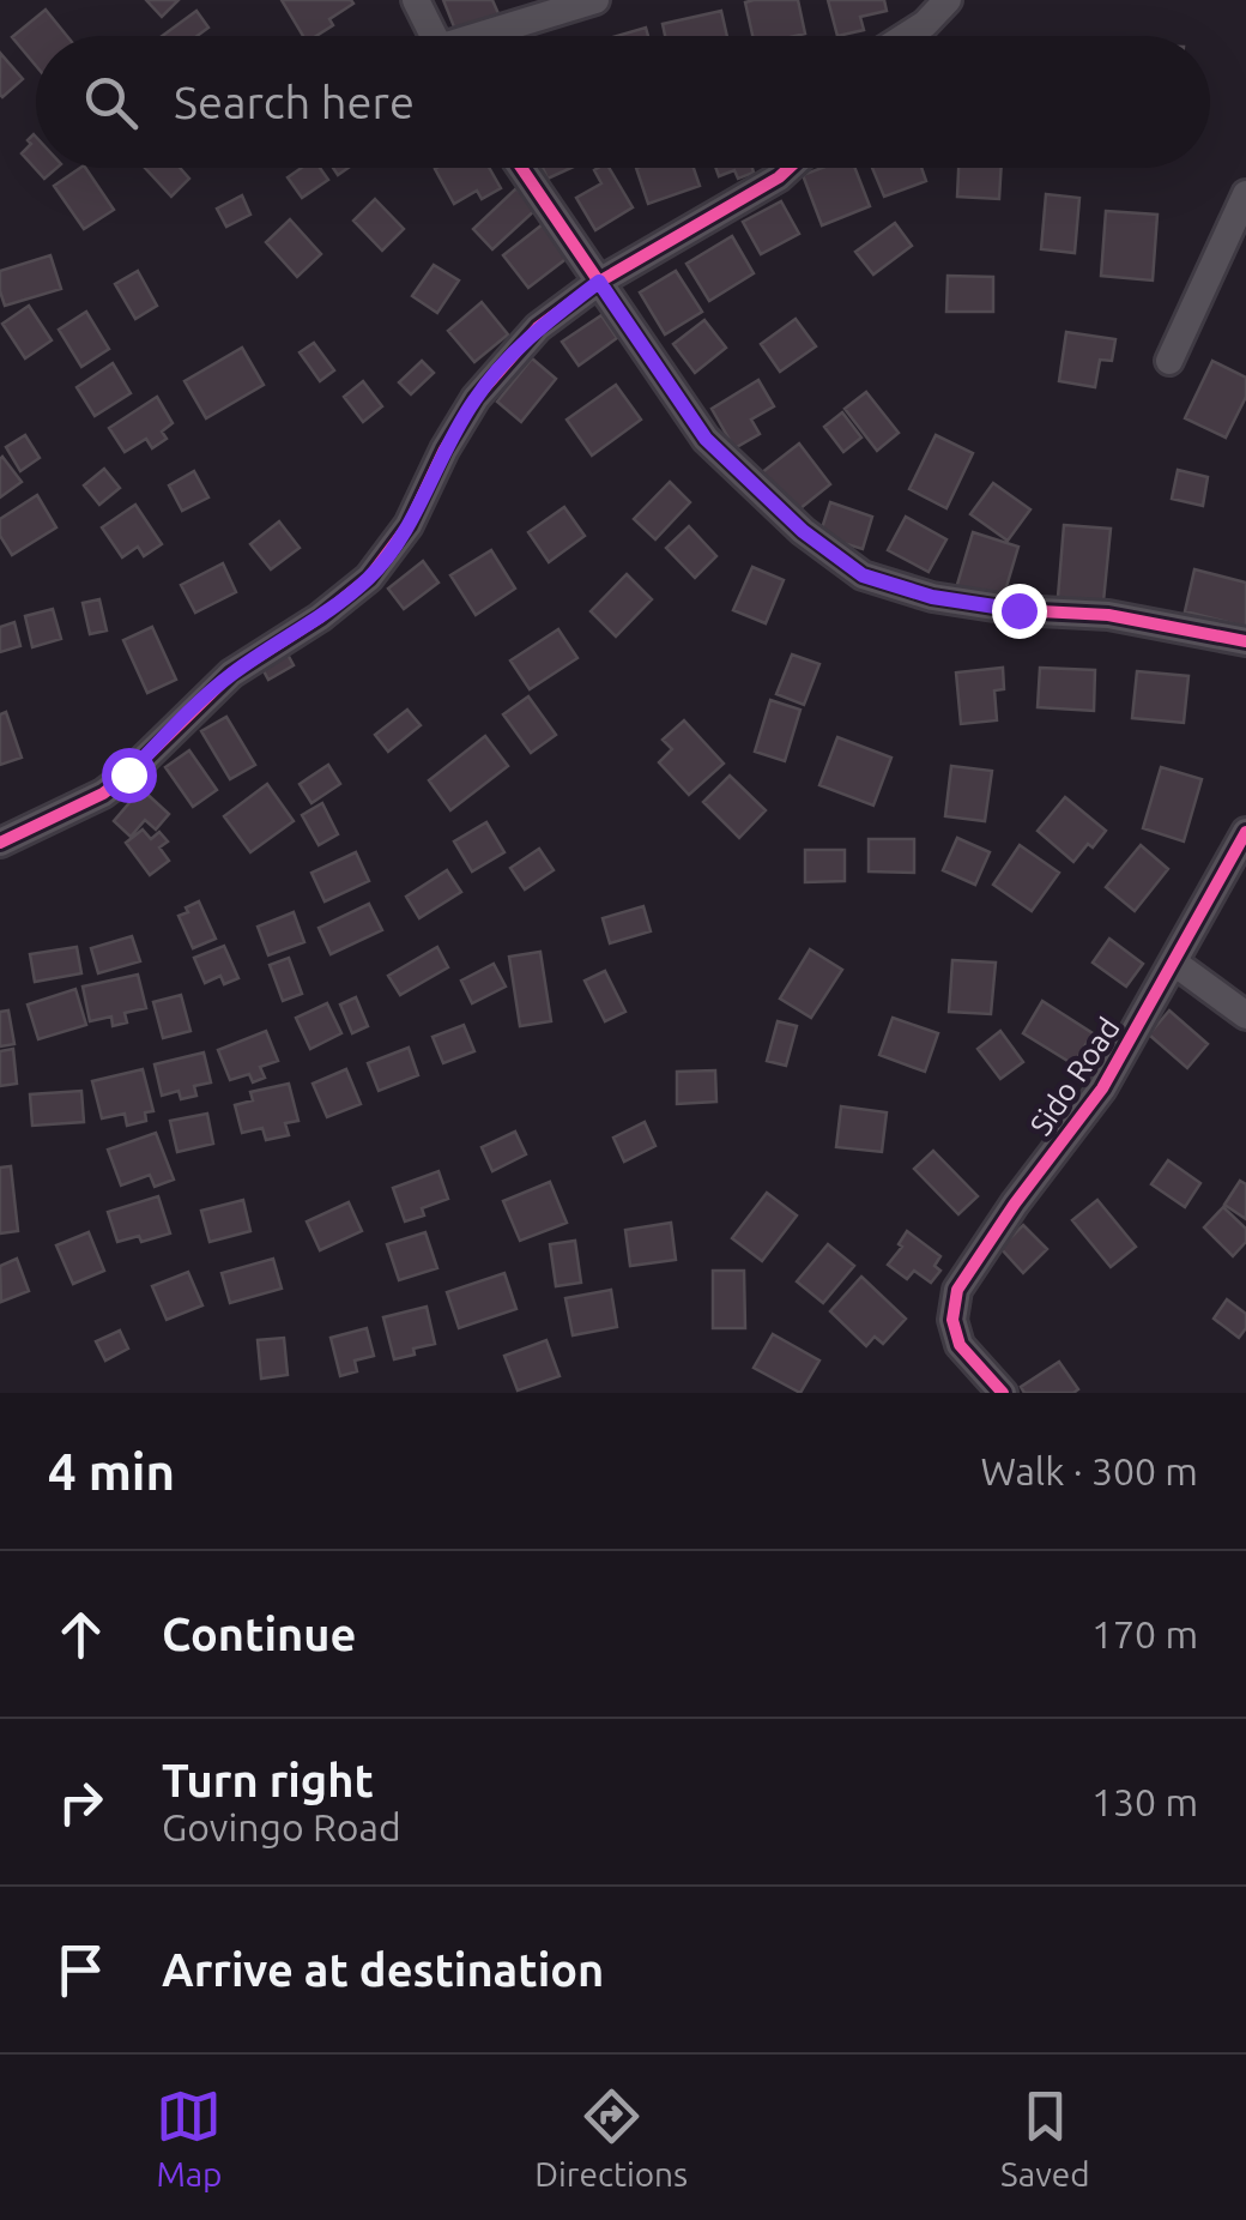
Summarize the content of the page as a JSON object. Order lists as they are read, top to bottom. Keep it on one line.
{"streets":{"street":["Sido Road"]},"page":{"search":"Search here","heading":["4 min","Walk · 300 m"],"list":[["Continue","170 m"],["Turn right","Govingo Road","130 m"],"Arrive at destination"],"nav":["Map","Directions","Saved"]}}
